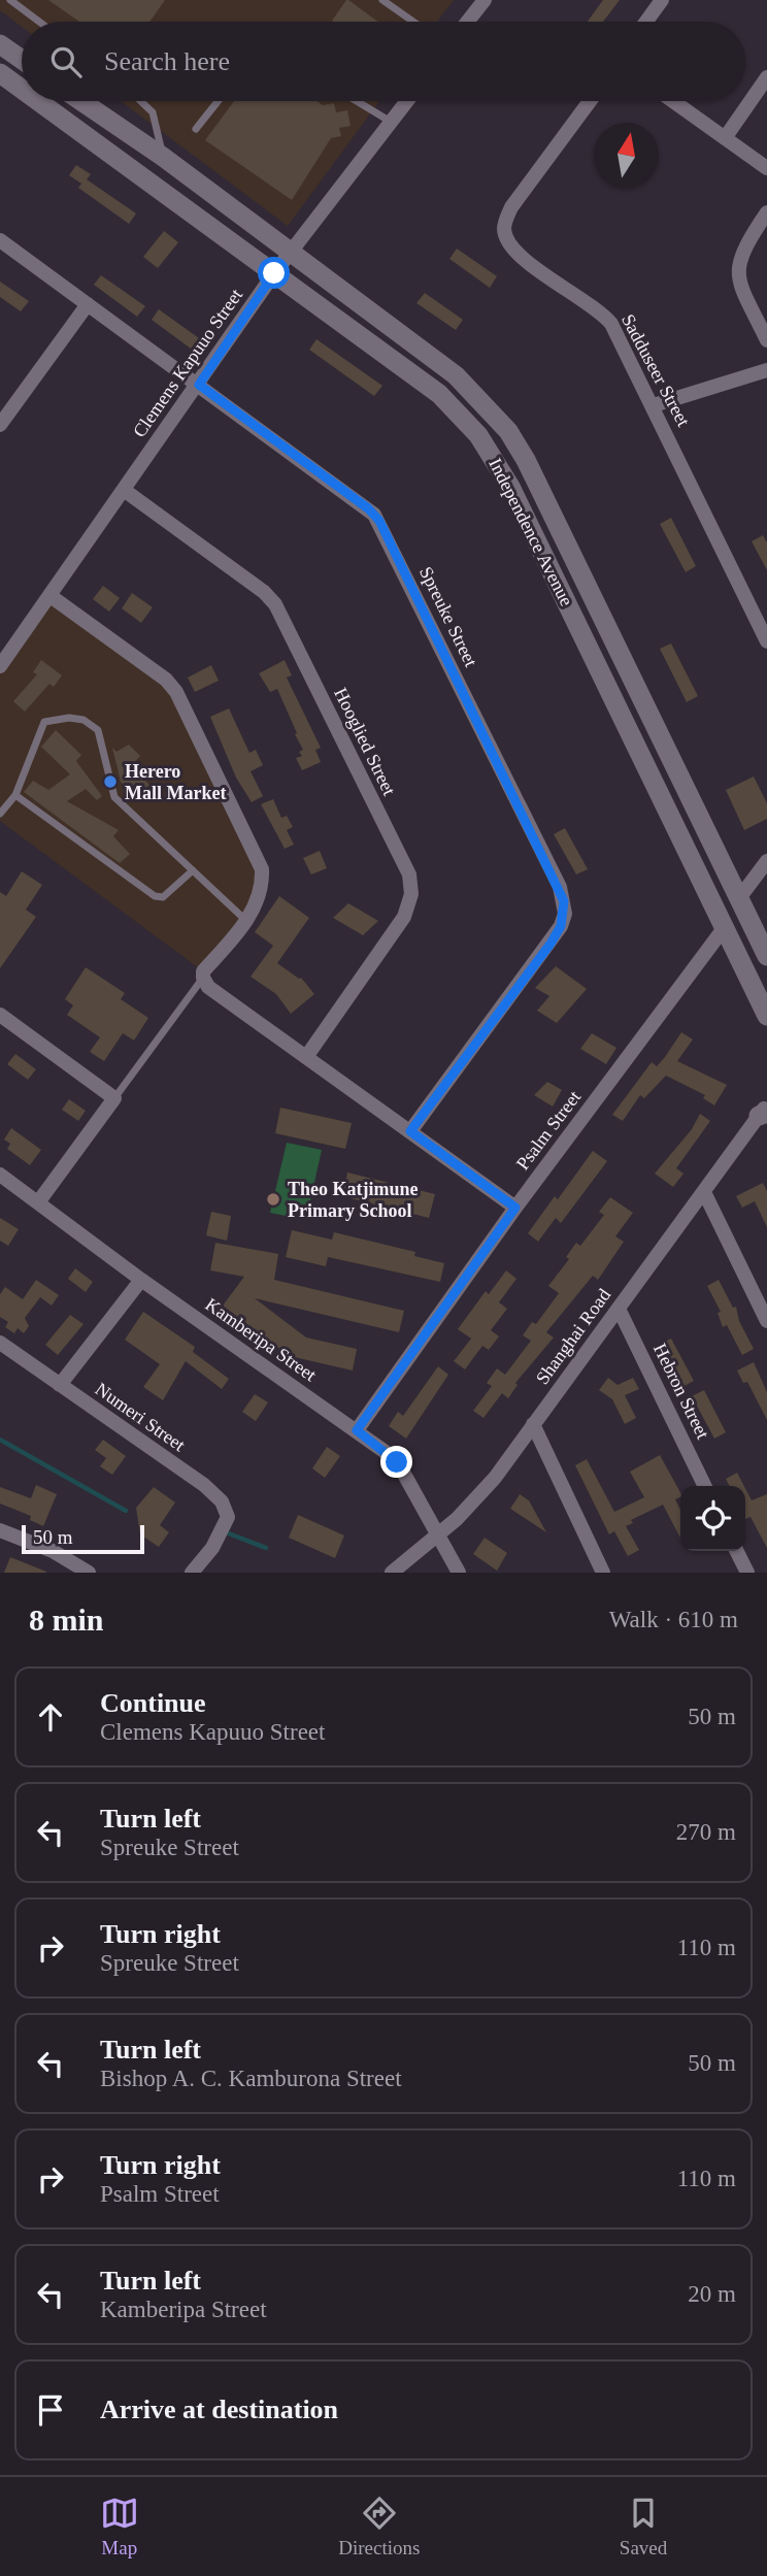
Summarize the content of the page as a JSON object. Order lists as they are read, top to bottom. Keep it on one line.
{"streets":{"main road":["Independence Avenue"],"street":["Clemens Kapuuo Street","Sadduseer Street","Spreuke Street","Hooglied Street","Psalm Street","Shanghai Road","Kamberipa Street","Hebron Street","Numeri Street"]},"crossings":[["Clemens Kapuuo Street","Independence Avenue"],["Clemens Kapuuo Street","Spreuke Street"],["Clemens Kapuuo Street","Hooglied Street"],["Independence Avenue","Psalm Street"],["Psalm Street","Kamberipa Street"],["Shanghai Road","Kamberipa Street"],["Shanghai Road","Hebron Street"]],"places":["Herero Mall Market","Theo Katjimune Primary School"],"scale_bar":"50 m","north":"top","page":{"search":"Search here","scale":"50 m","heading":["8 min","Walk · 610 m"],"list":[["Continue","Clemens Kapuuo Street","50 m"],["Turn left","Spreuke Street","270 m"],["Turn right","Spreuke Street","110 m"],["Turn left","Bishop A. C. Kamburona Street","50 m"],["Turn right","Psalm Street","110 m"],["Turn left","Kamberipa Street","20 m"],"Arrive at destination"],"nav":["Map","Directions","Saved"]}}
